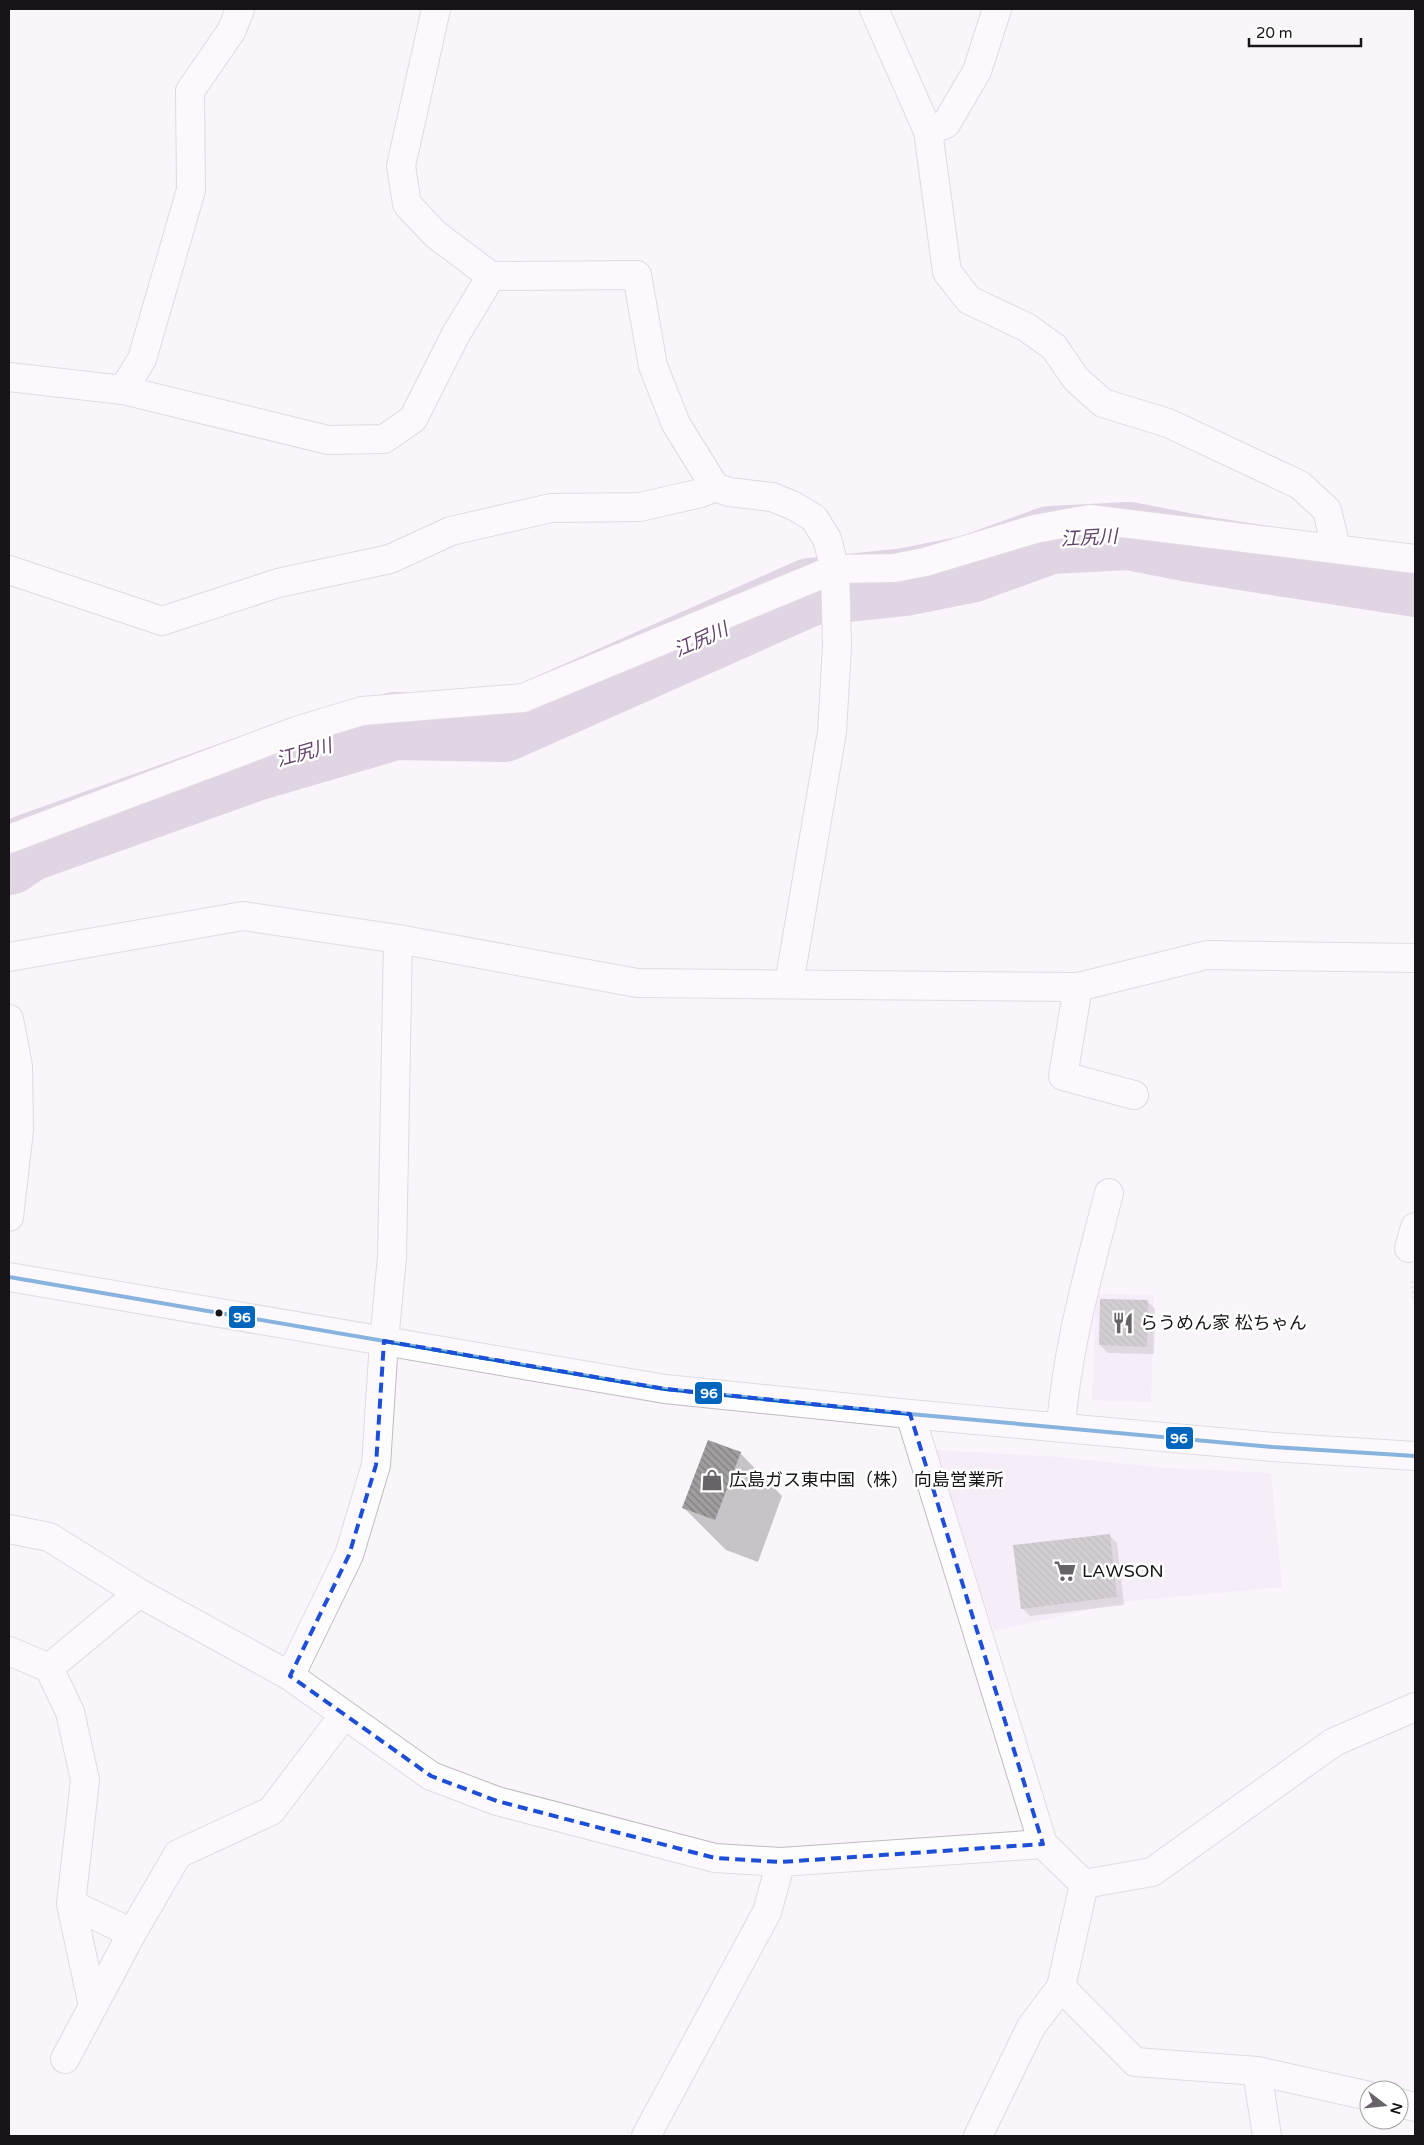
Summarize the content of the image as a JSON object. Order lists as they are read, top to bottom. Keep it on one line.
{"water":["江尻川"],"places":{"restaurant":["らうめん家 松ちゃん"],"shop":["広島ガス東中国（株） 向島営業所"],"supermarket":["LAWSON"]},"lines":["transit line 96"],"scale_bar":"20 m","north":"right"}
